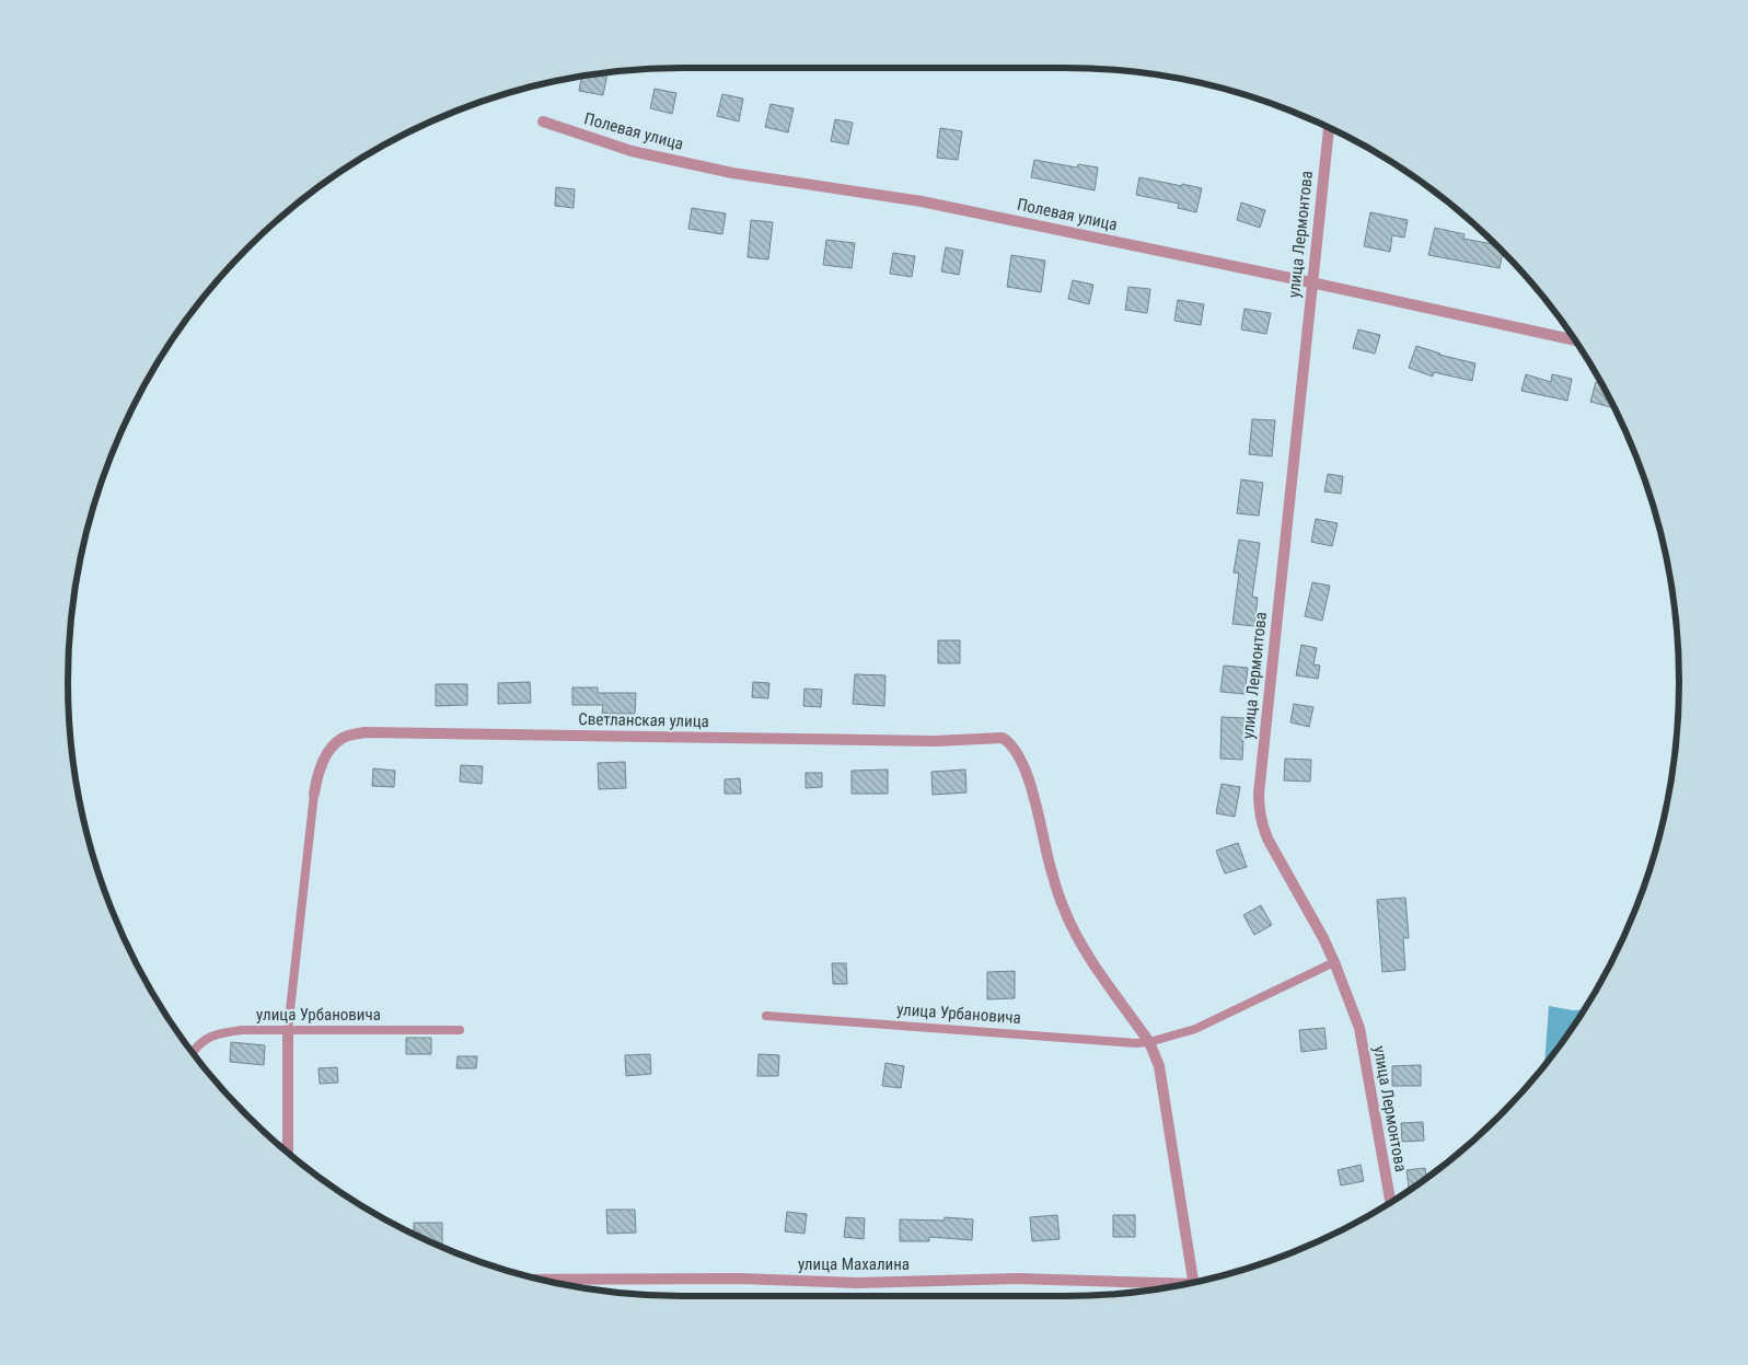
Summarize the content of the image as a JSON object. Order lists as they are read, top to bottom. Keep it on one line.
{"streets":{"street":["Полевая улица","улица Лермонтова","Светланская улица","улица Махалина"],"lane":["улица Урбановича"]},"crossings":[["Полевая улица","улица Лермонтова"],["улица Лермонтова","улица Урбановича"],["Светланская улица","улица Урбановича"]]}
